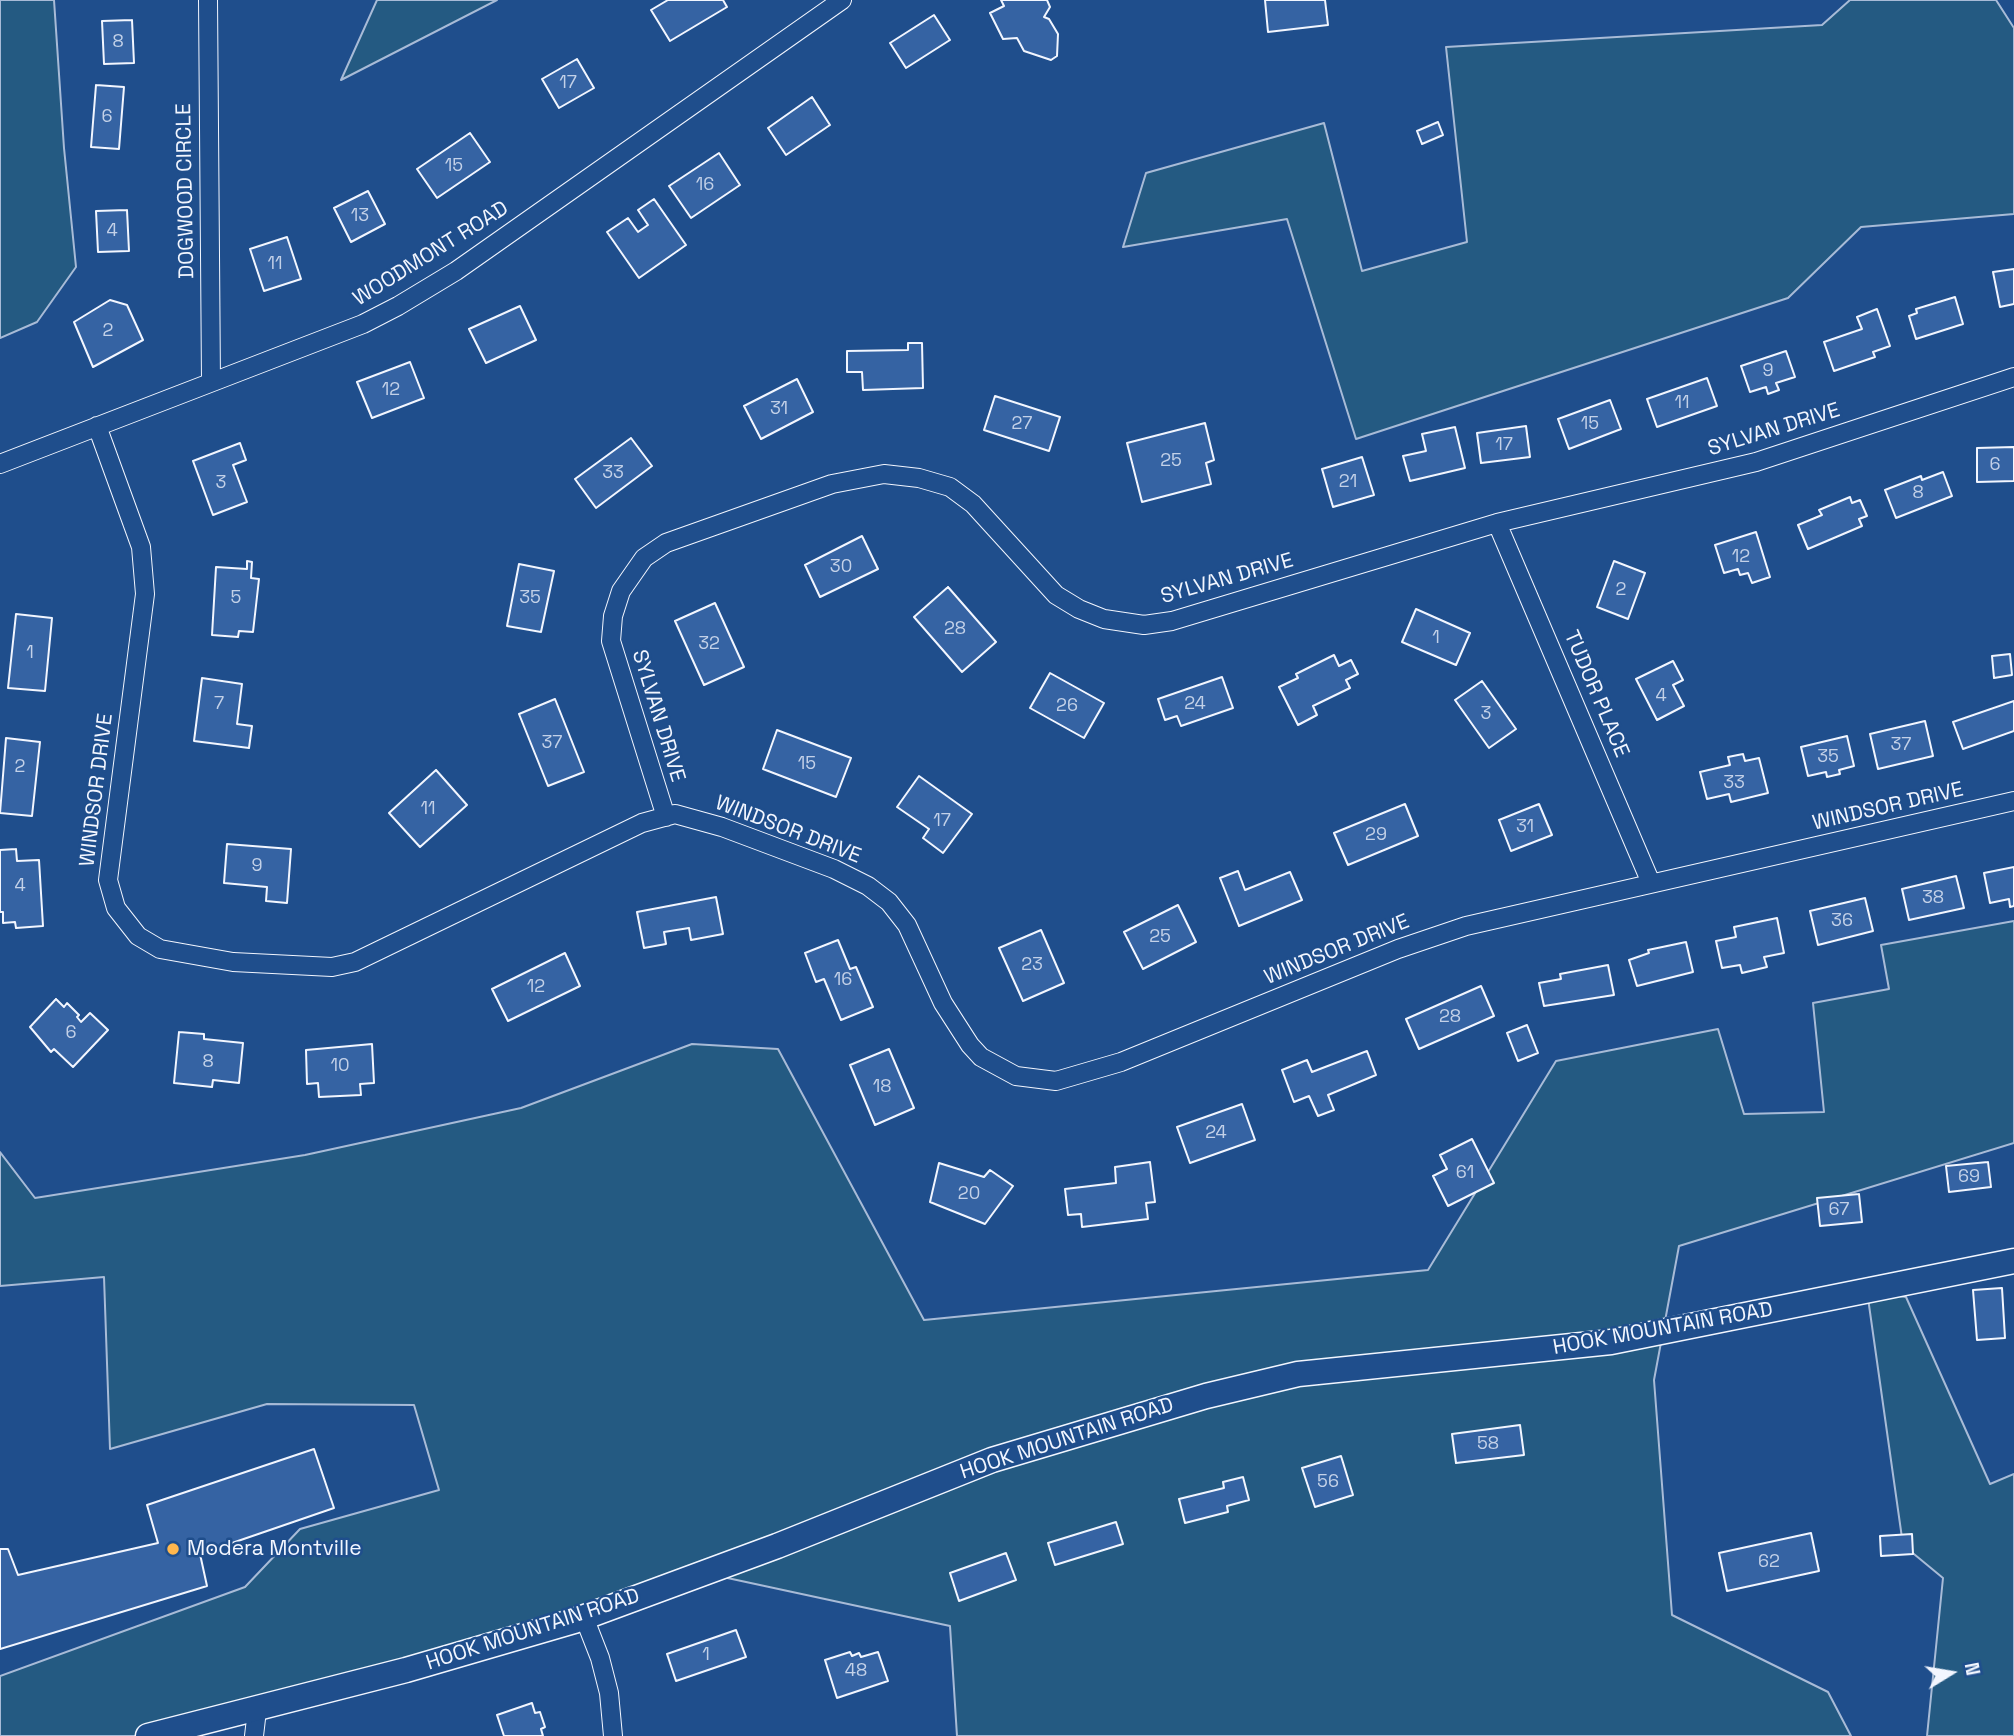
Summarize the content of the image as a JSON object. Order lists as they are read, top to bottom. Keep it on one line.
{"streets":{"street":["DOGWOOD CIRCLE","WOODMONT ROAD","SYLVAN DRIVE","TUDOR PLACE","WINDSOR DRIVE","HOOK MOUNTAIN ROAD"]},"crossings":[["DOGWOOD CIRCLE","WOODMONT ROAD"],["WOODMONT ROAD","WINDSOR DRIVE"],["SYLVAN DRIVE","TUDOR PLACE"],["SYLVAN DRIVE","WINDSOR DRIVE"],["TUDOR PLACE","WINDSOR DRIVE"]],"places":["Modera Montville"],"house_numbers":["8","17","6","15","16","13","4","11","2","9","12","11","31","27","15","17","25","6","33","21","3","8","12","30","2","5","35","28","1","32","1","4","7","24","26","3","37","37","35","15","2","33","11","17","31","29","9","4","38","36","25","23","16","12","28","6","8","10","18","24","61","69","20","67","58","56","62","1","48"],"north":"right"}
